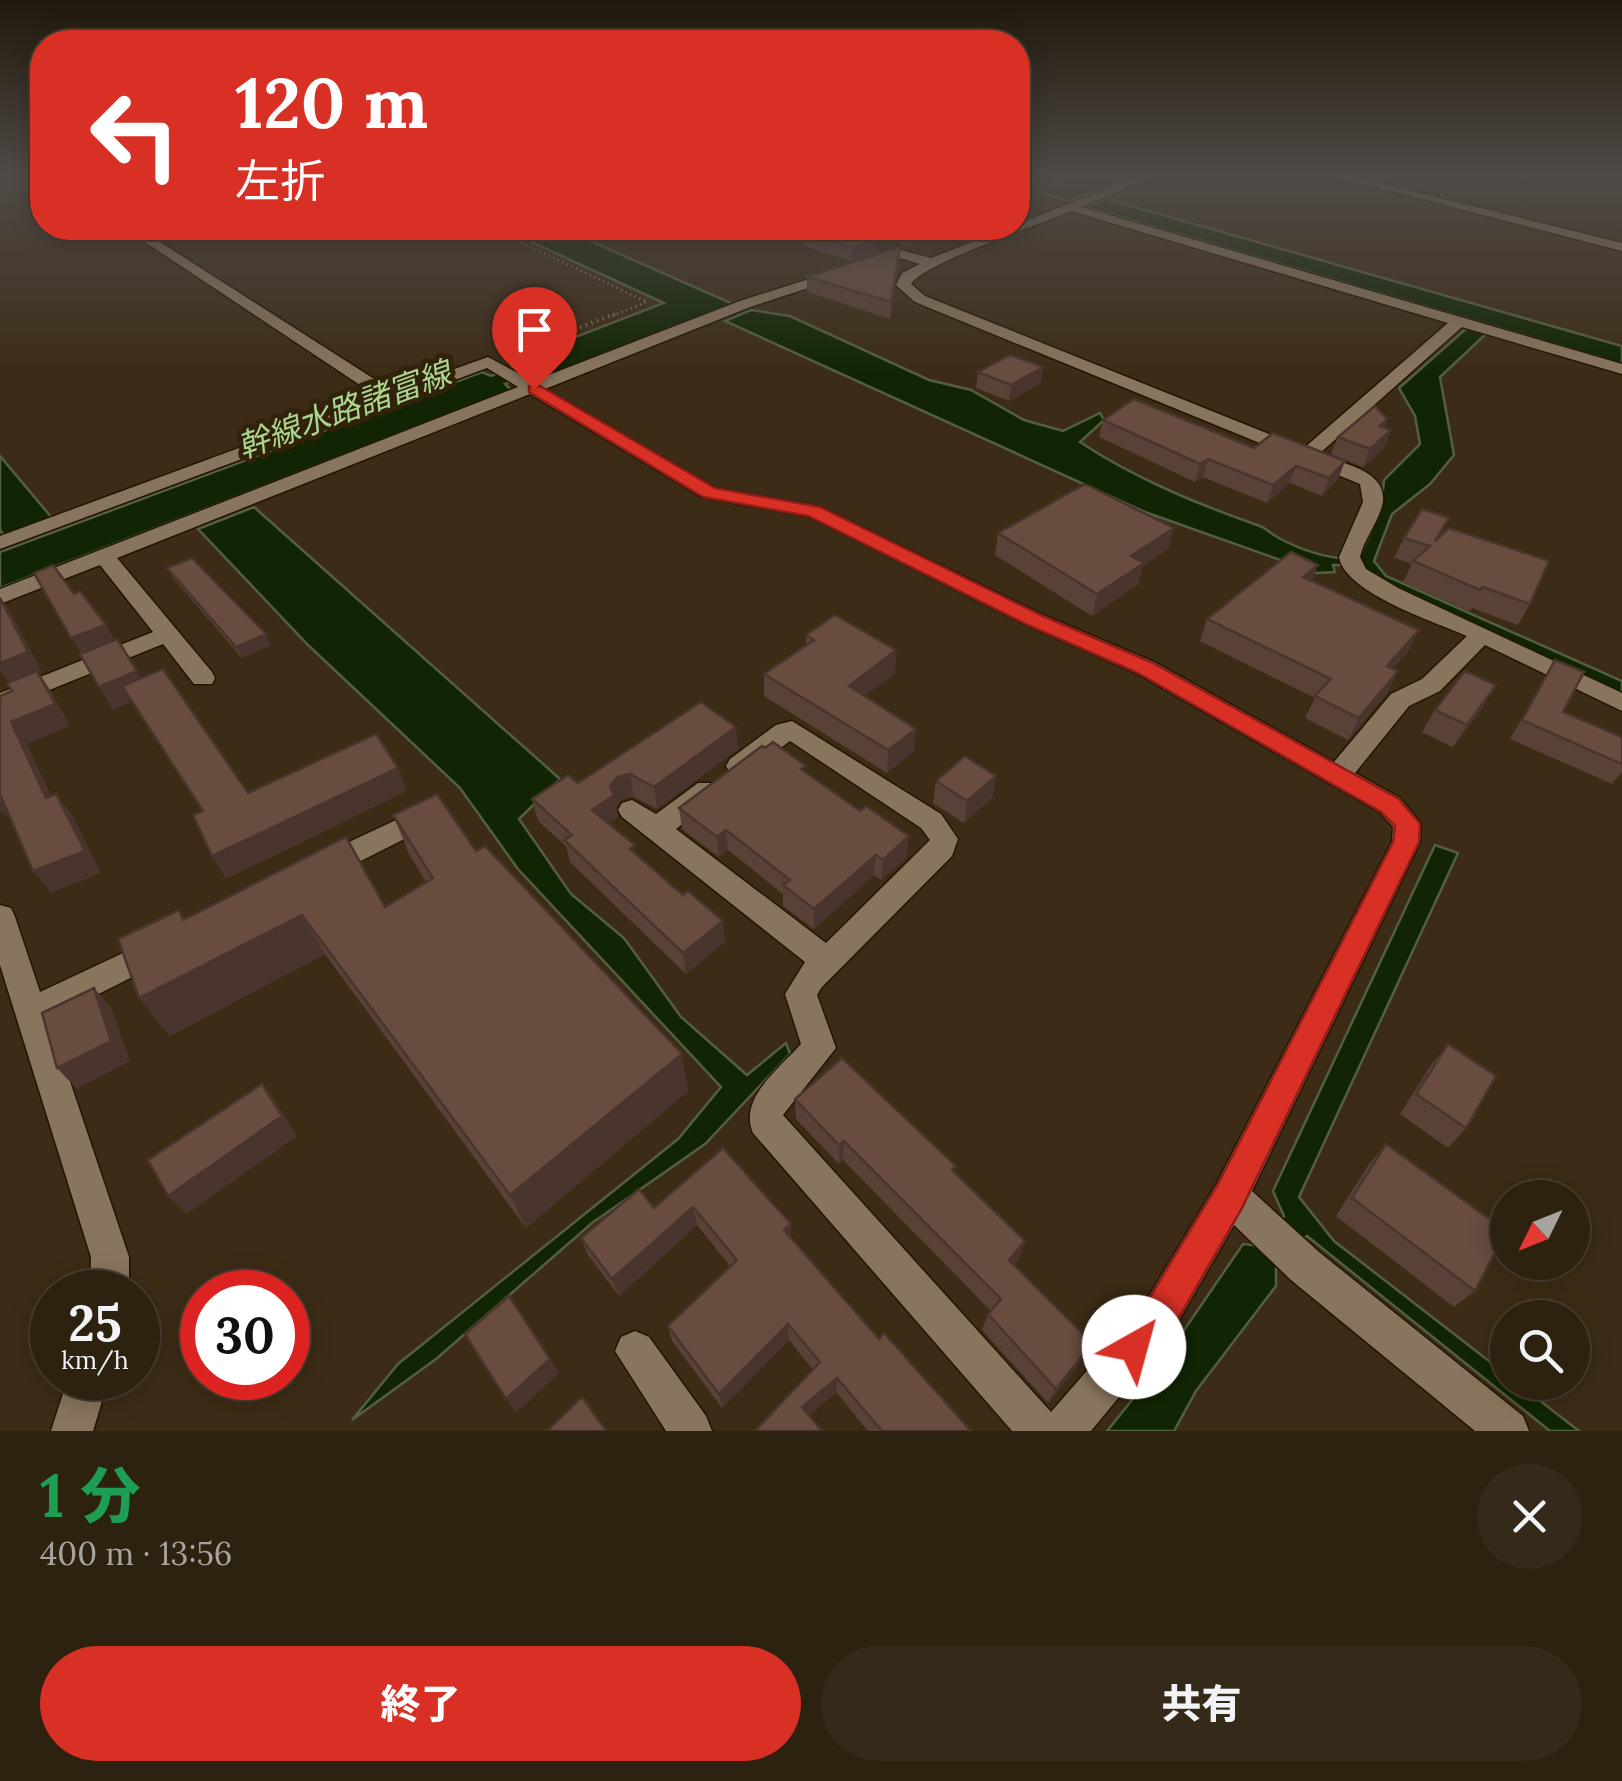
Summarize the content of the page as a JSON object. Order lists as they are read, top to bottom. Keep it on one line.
{"water":["幹線水路諸富線"],"north":"bottom left","page":{"turn":["120 m","左折"],"speed":"25 km/h","limit":"30","heading":["1 分","400 m · 13:56"],"buttons":["終了","共有"]}}
